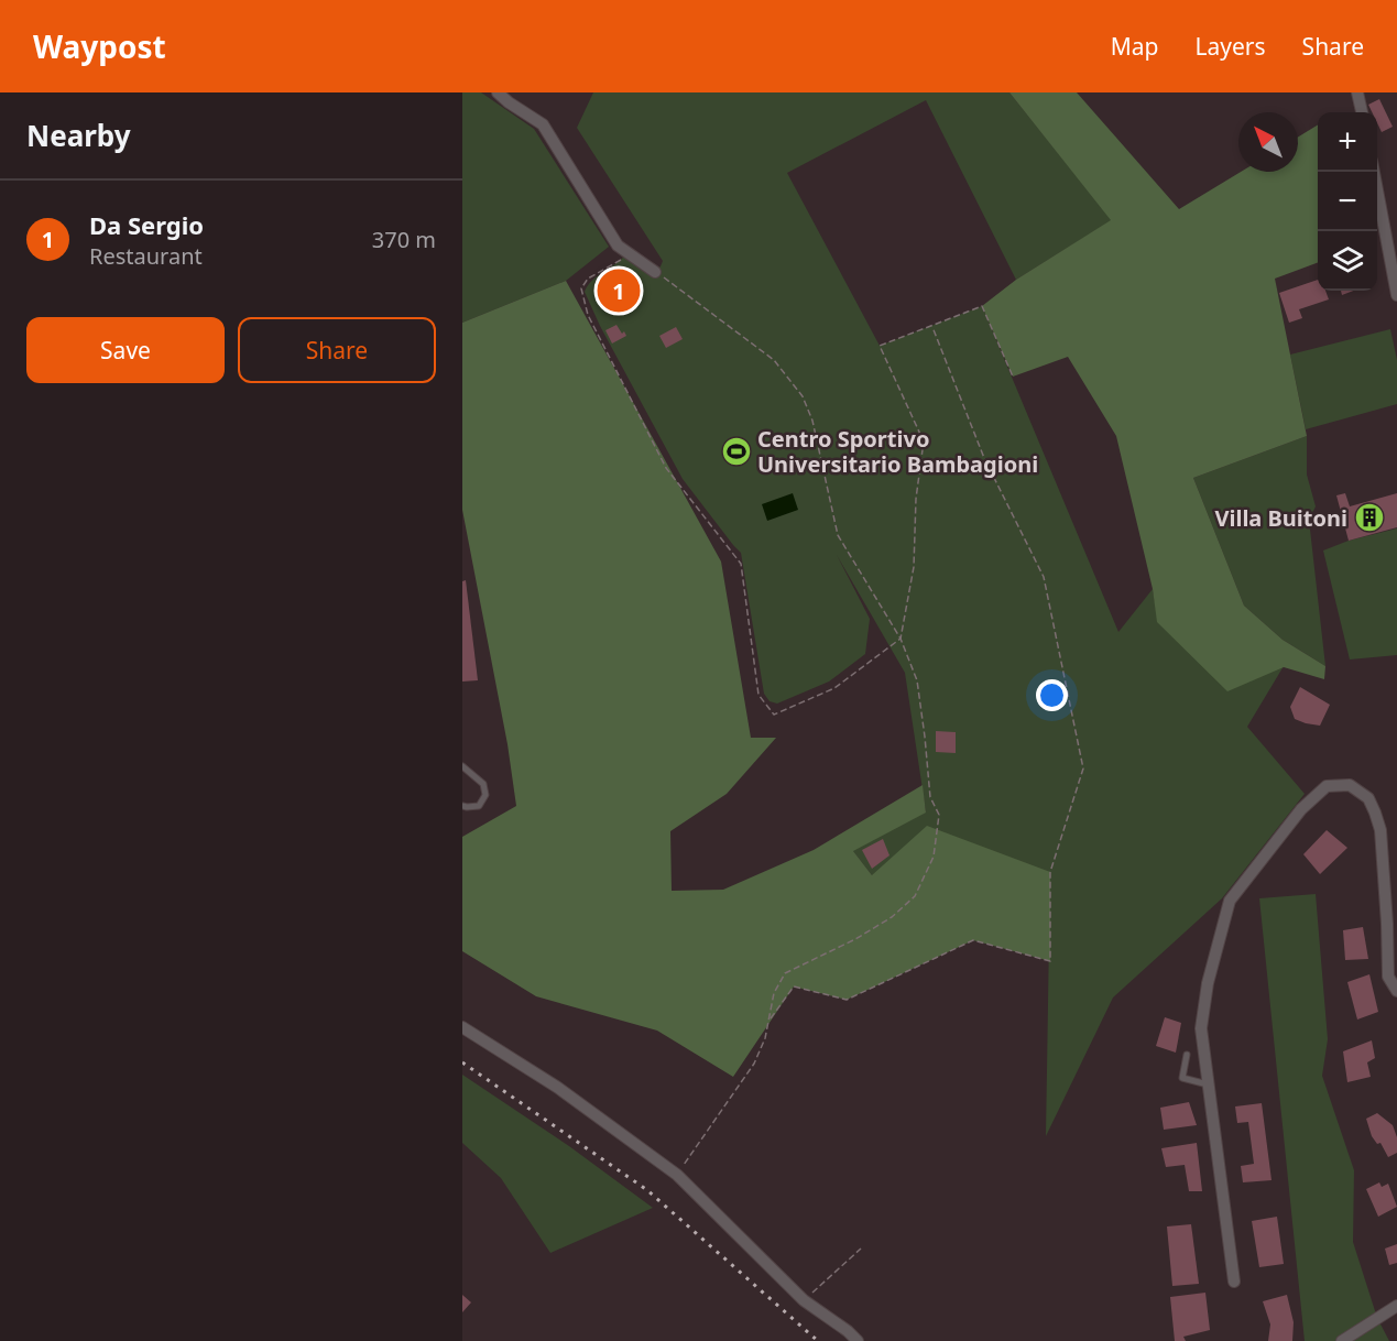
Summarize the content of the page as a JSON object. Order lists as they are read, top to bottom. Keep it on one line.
{"places":{"sports":["Centro Sportivo Universitario Bambagioni"],"building":["Villa Buitoni"]},"north":"top left","page":{"header":"Waypost","nav":["Map","Layers","Share"],"heading":"Nearby","map_buttons":["+","−"],"list":[{"mark":"1","name":"Da Sergio","note":"Restaurant","value":"370 m"}],"pins":"1","buttons":["Save","Share"]}}
